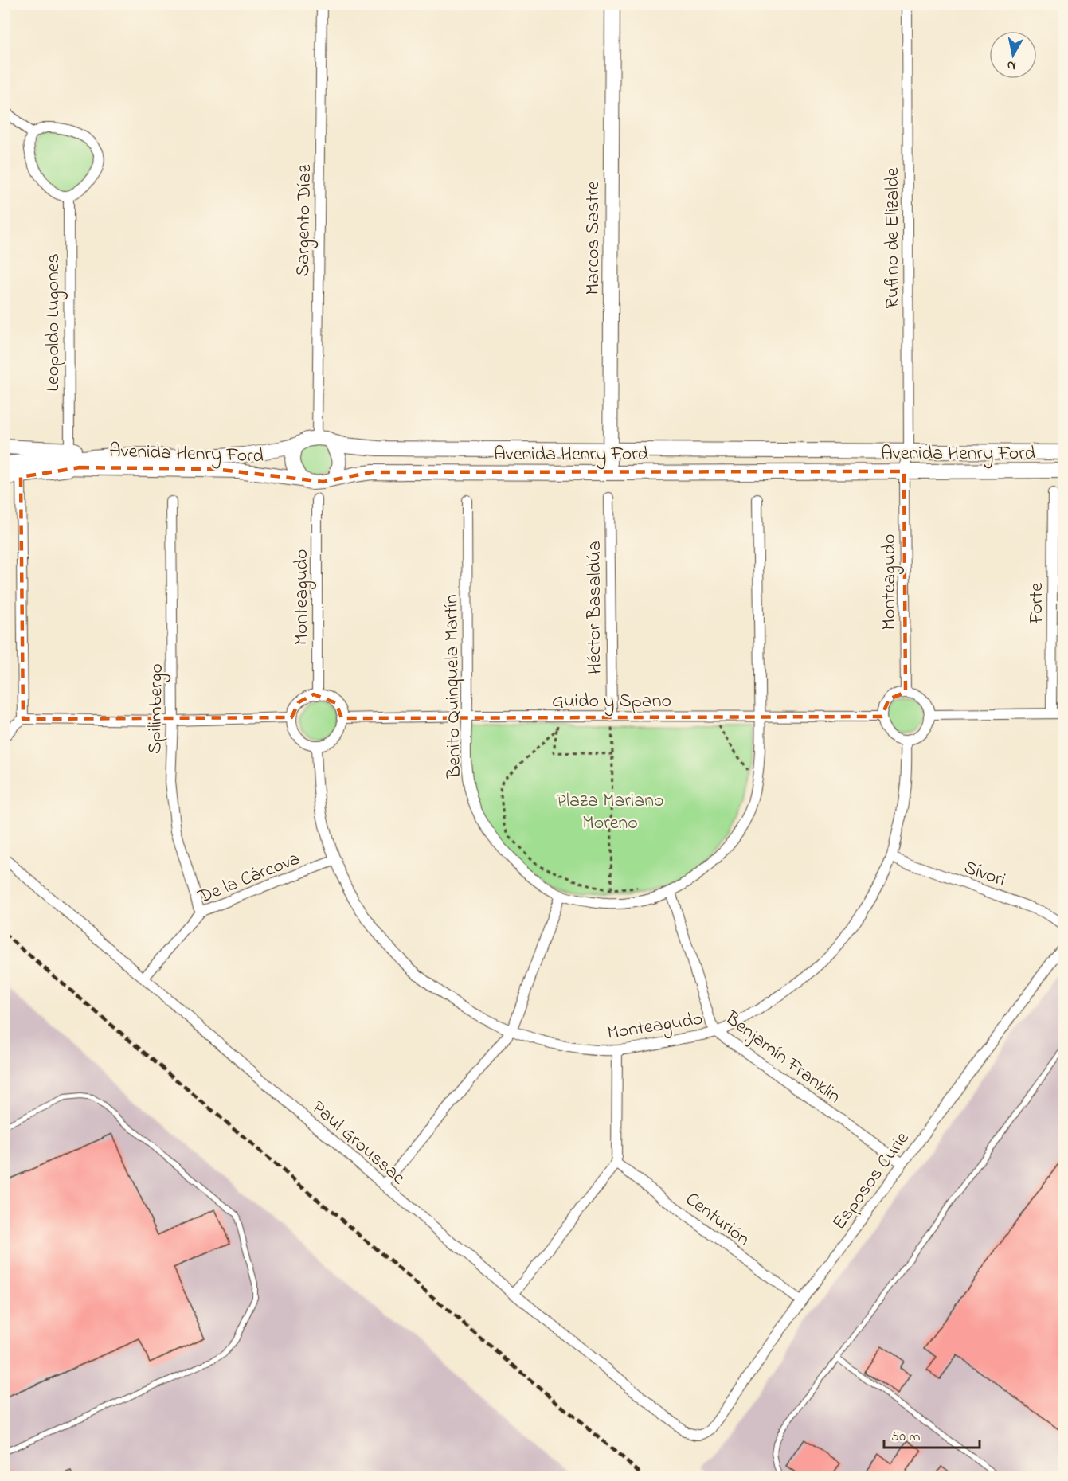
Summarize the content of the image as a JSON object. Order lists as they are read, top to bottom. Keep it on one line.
{"streets":{"main road":["Marcos Sastre","Avenida Henry Ford"],"street":["Sargento Díaz","Rufino de Elizalde","Leopoldo Lugones","Monteagudo","Forte","Héctor Basaldúa","Benito Quinquela Martín","Guido y Spano","Spilimbergo","Sívori","De la Cárcova","Benjamín Franklin","Paul Groussac","Esposos Curie","Centurión"]},"crossings":[["Sargento Díaz","Avenida Henry Ford"],["Marcos Sastre","Avenida Henry Ford"],["Rufino de Elizalde","Avenida Henry Ford"],["Rufino de Elizalde","Monteagudo"],["Leopoldo Lugones","Avenida Henry Ford"],["Avenida Henry Ford","Monteagudo"],["Monteagudo","Guido y Spano"],["Monteagudo","Sívori"],["Monteagudo","De la Cárcova"],["Monteagudo","Benjamín Franklin"],["Héctor Basaldúa","Guido y Spano"],["Benito Quinquela Martín","Guido y Spano"],["Benito Quinquela Martín","Benjamín Franklin"],["Spilimbergo","De la Cárcova"],["De la Cárcova","Paul Groussac"],["Benjamín Franklin","Esposos Curie"],["Paul Groussac","Esposos Curie"],["Esposos Curie","Centurión"]],"parks":["Plaza Mariano Moreno"],"scale_bar":"50 m","north":"bottom"}
